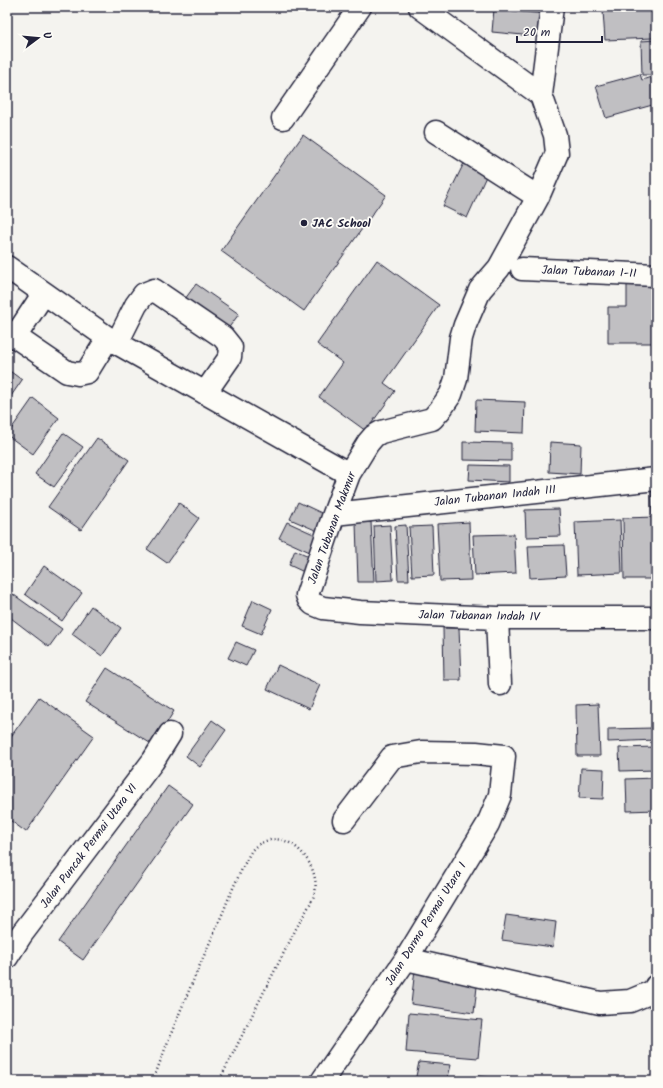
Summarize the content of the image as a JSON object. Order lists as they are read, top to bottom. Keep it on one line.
{"streets":{"street":["Jalan Tubanan I-II","Jalan Tubanan Indah III","Jalan Tubanan Makmur","Jalan Tubanan Indah IV","Jalan Puncak Permai Utara VI","Jalan Darmo Permai Utara I"]},"crossings":[["Jalan Tubanan Indah III","Jalan Tubanan Makmur"],["Jalan Tubanan Makmur","Jalan Tubanan Indah IV"]],"places":["JAC School"],"scale_bar":"20 m","north":"right"}
